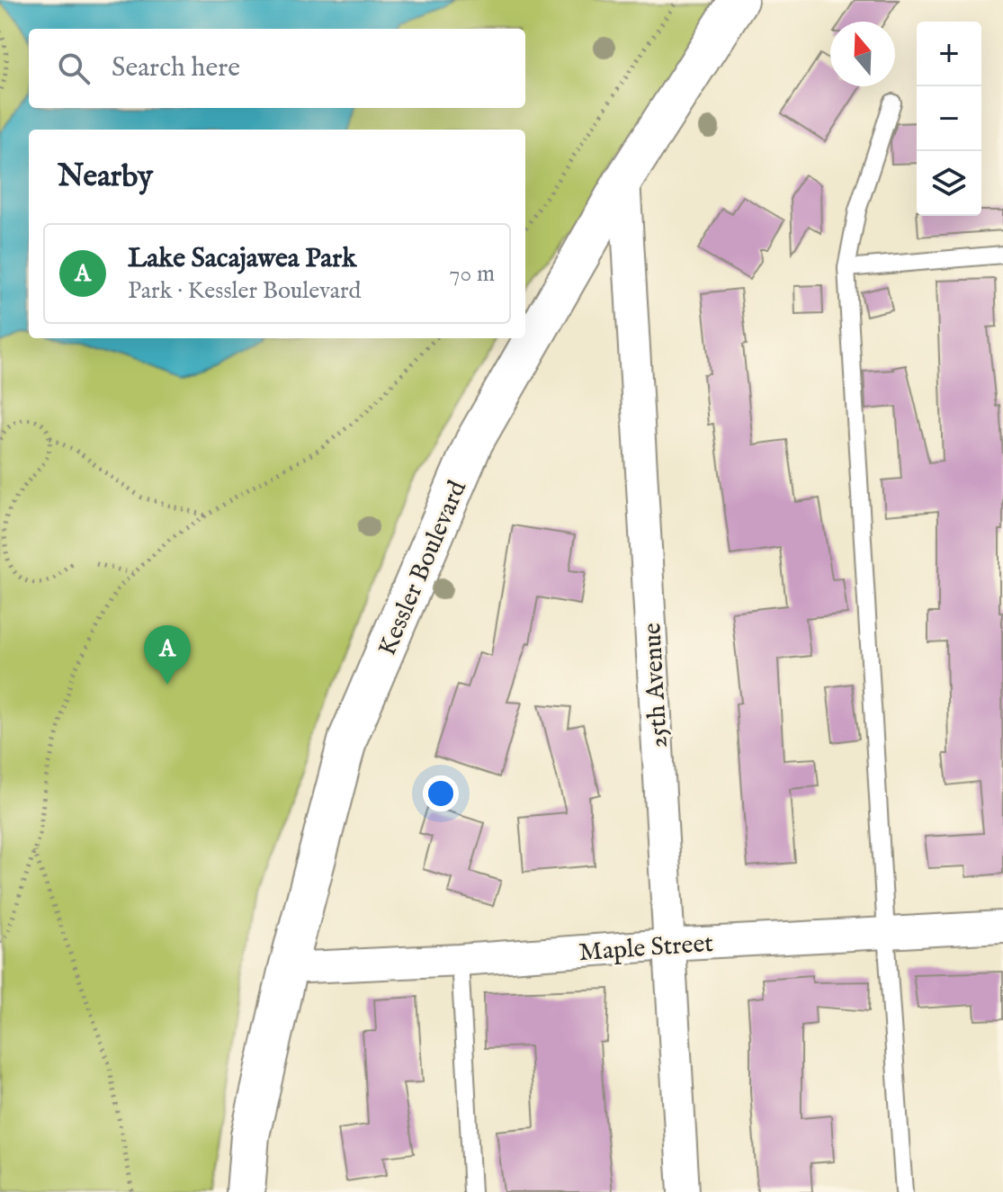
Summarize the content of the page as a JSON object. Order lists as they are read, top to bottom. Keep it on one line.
{"streets":{"street":["Kessler Boulevard","25th Avenue","Maple Street"]},"crossings":[["Kessler Boulevard","25th Avenue"],["Kessler Boulevard","Maple Street"],["25th Avenue","Maple Street"]],"north":"top","page":{"map_buttons":["+","−"],"search":"Search here","heading":"Nearby","list":[{"mark":"A","name":"Lake Sacajawea Park","note":"Park · Kessler Boulevard","value":"70 m"}],"pins":"A"}}
